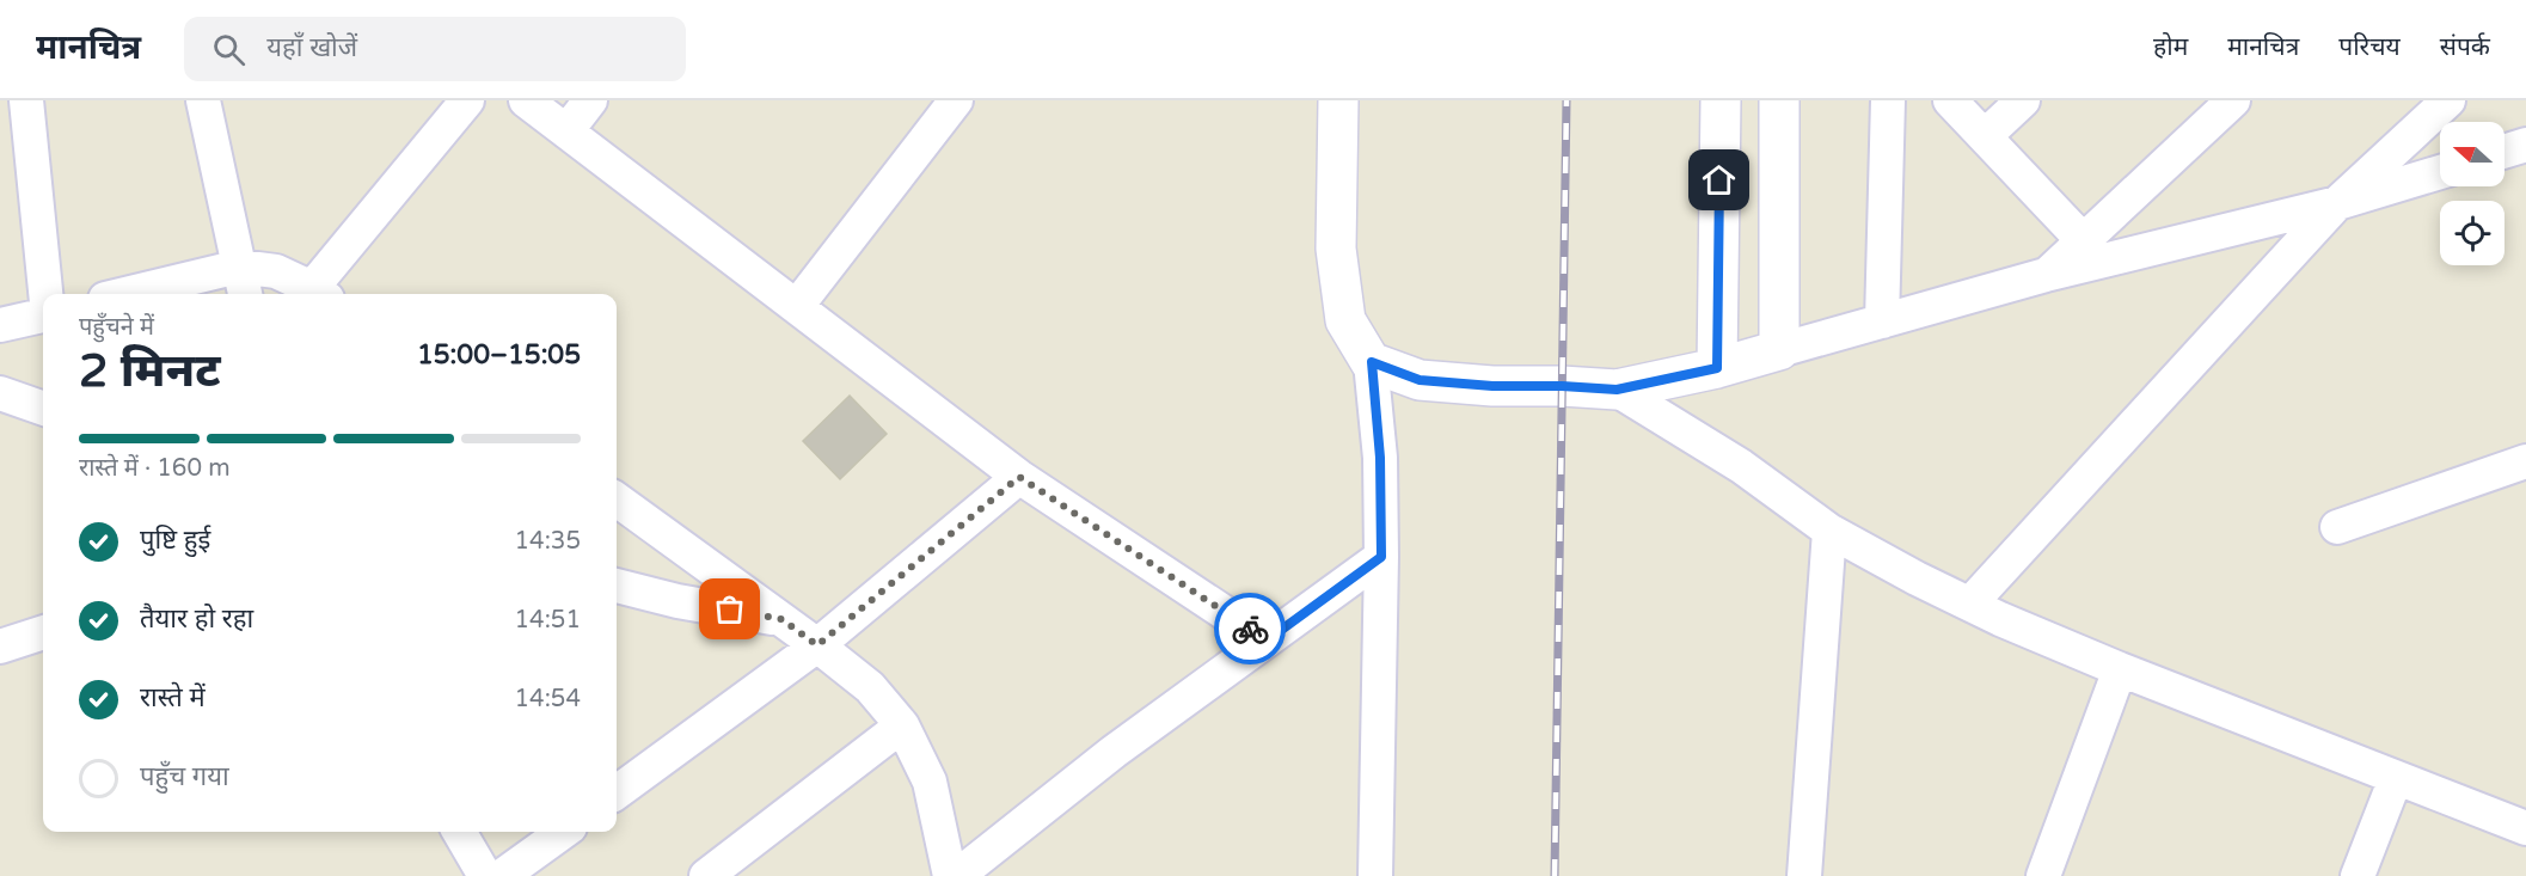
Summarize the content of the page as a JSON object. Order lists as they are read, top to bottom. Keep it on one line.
{"north":"left","page":{"header":"मानचित्र","search":"यहाँ खोजें","nav":["होम","मानचित्र","परिचय","संपर्क"],"heading":["2 मिनट","पहुँचने में","15:00–15:05"],"bar":"रास्ते में · 160 m","list":[["पुष्टि हुई","14:35"],["तैयार हो रहा","14:51"],["रास्ते में","14:54"],"पहुँच गया"]}}
